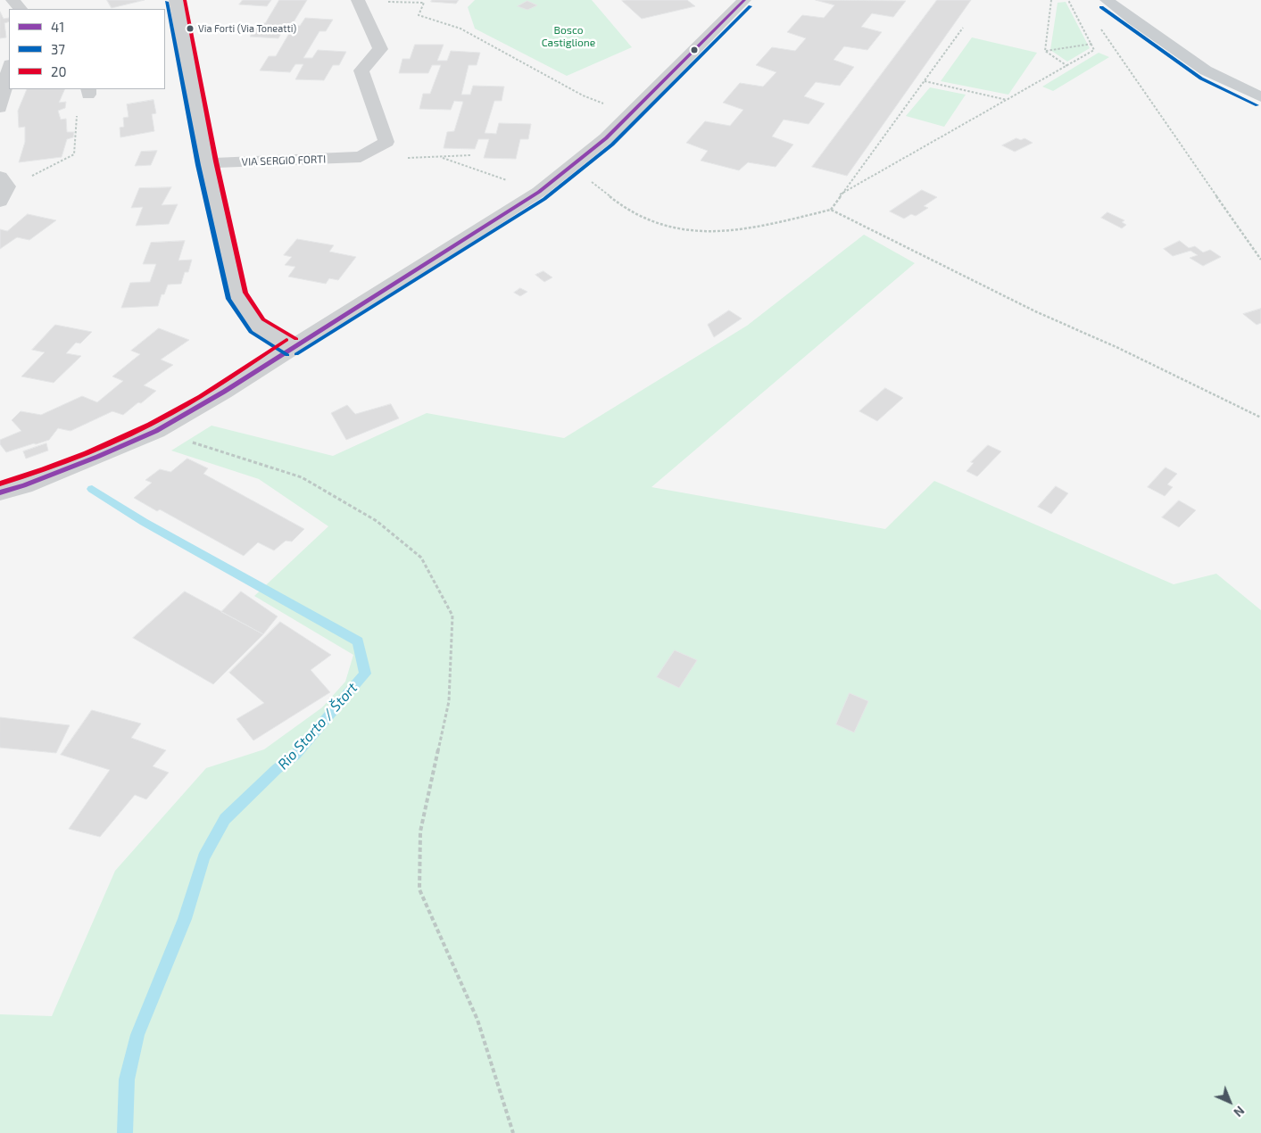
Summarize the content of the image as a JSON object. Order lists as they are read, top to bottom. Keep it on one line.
{"streets":{"street":["VIA SERGIO FORTI"]},"water":["Rio Storto / Štort"],"parks":["Bosco Castiglione"],"places":["Via Forti (Via Toneatti)"],"lines":["transit line 41","transit line 20","transit line 37"],"legend":["41","37","20"],"north":"bottom right"}
